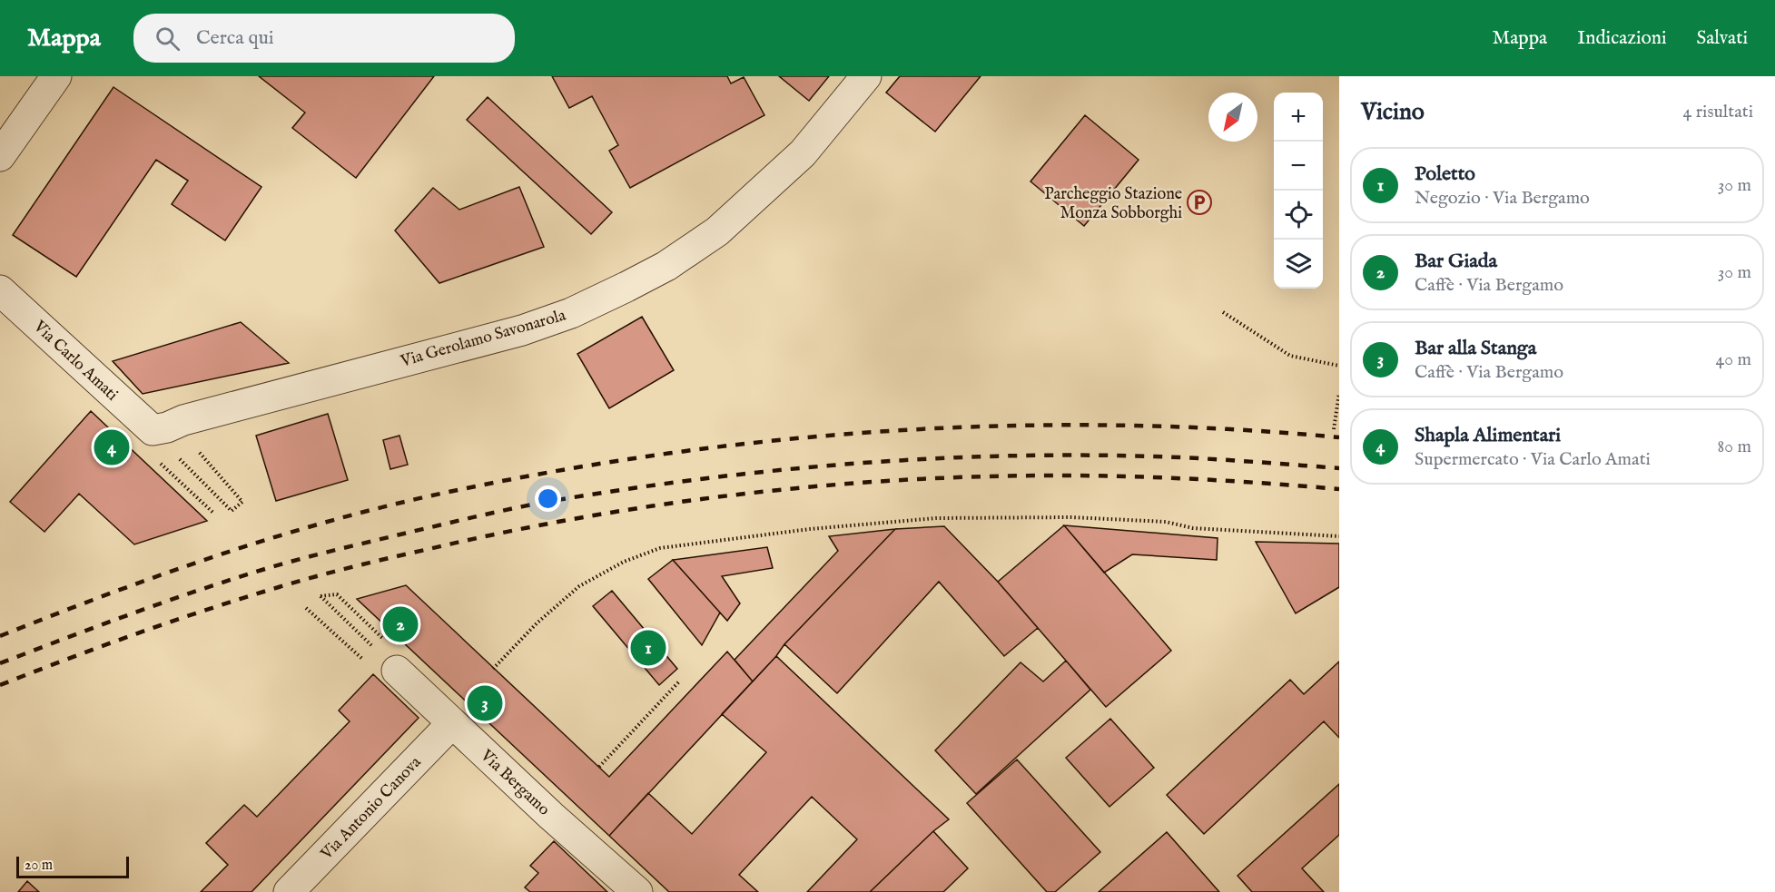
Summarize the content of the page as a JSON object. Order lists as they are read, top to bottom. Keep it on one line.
{"streets":{"street":["Via Gerolamo Savonarola","Via Carlo Amati","Via Bergamo","Via Antonio Canova"]},"crossings":[["Via Gerolamo Savonarola","Via Carlo Amati"],["Via Bergamo","Via Antonio Canova"]],"places":{"parking":["Parcheggio Stazione Monza Sobborghi"]},"scale_bar":"20 m","north":"bottom left","page":{"header":"Mappa","search":"Cerca qui","nav":["Mappa","Indicazioni","Salvati"],"heading":["Vicino","4 risultati"],"map_buttons":["+","−"],"list":[{"mark":"1","name":"Poletto","note":"Negozio · Via Bergamo","value":"30 m"},{"mark":"2","name":"Bar Giada","note":"Caffè · Via Bergamo","value":"30 m"},{"mark":"3","name":"Bar alla Stanga","note":"Caffè · Via Bergamo","value":"40 m"},{"mark":"4","name":"Shapla Alimentari","note":"Supermercato · Via Carlo Amati","value":"80 m"}],"pins":["4","2","1","3"],"scale":"20 m"}}
